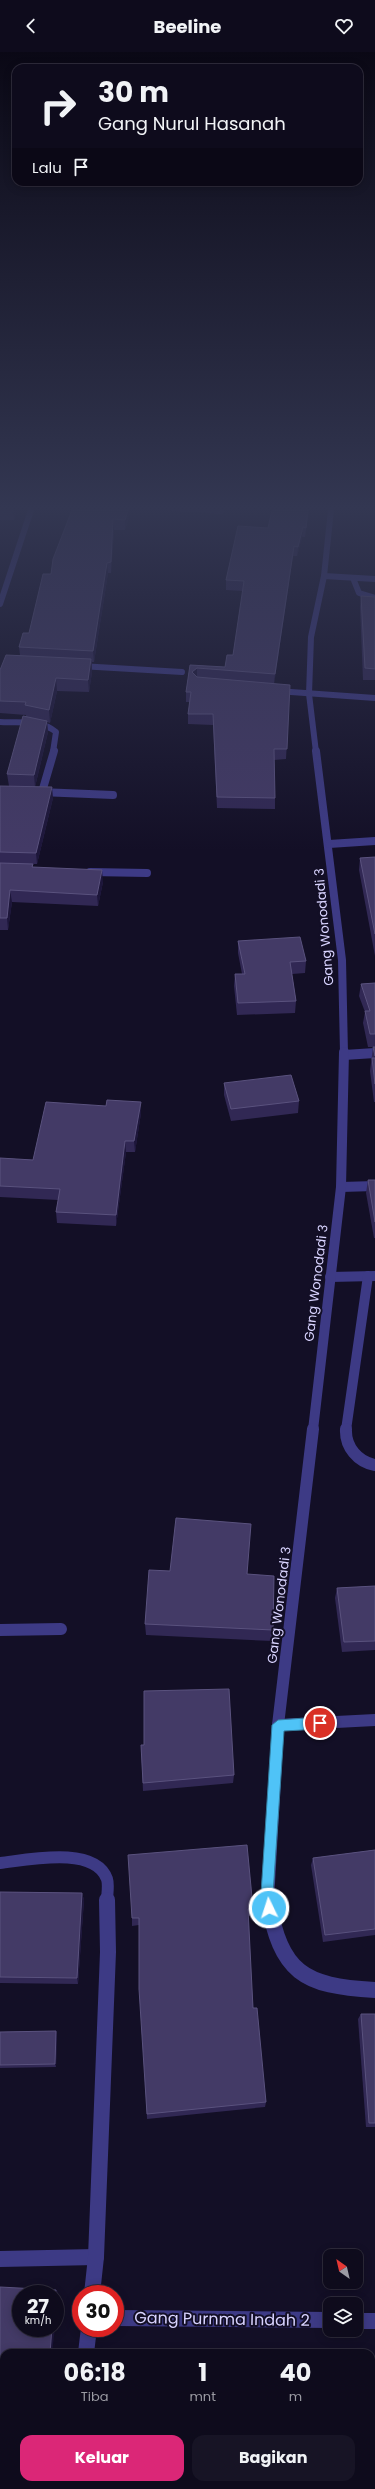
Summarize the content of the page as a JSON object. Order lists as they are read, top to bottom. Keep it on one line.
{"streets":{"street":["Gang Wonodadi 3","Gang Purnma Indah 2"]},"north":"top left","page":{"header":"Beeline","turn":["30 m","Gang Nurul Hasanah"],"then":"Lalu","speed":"27 km/h","limit":"30","eta":["06:18","Tiba","1","mnt","40","m"],"buttons":["Keluar","Bagikan"]}}
